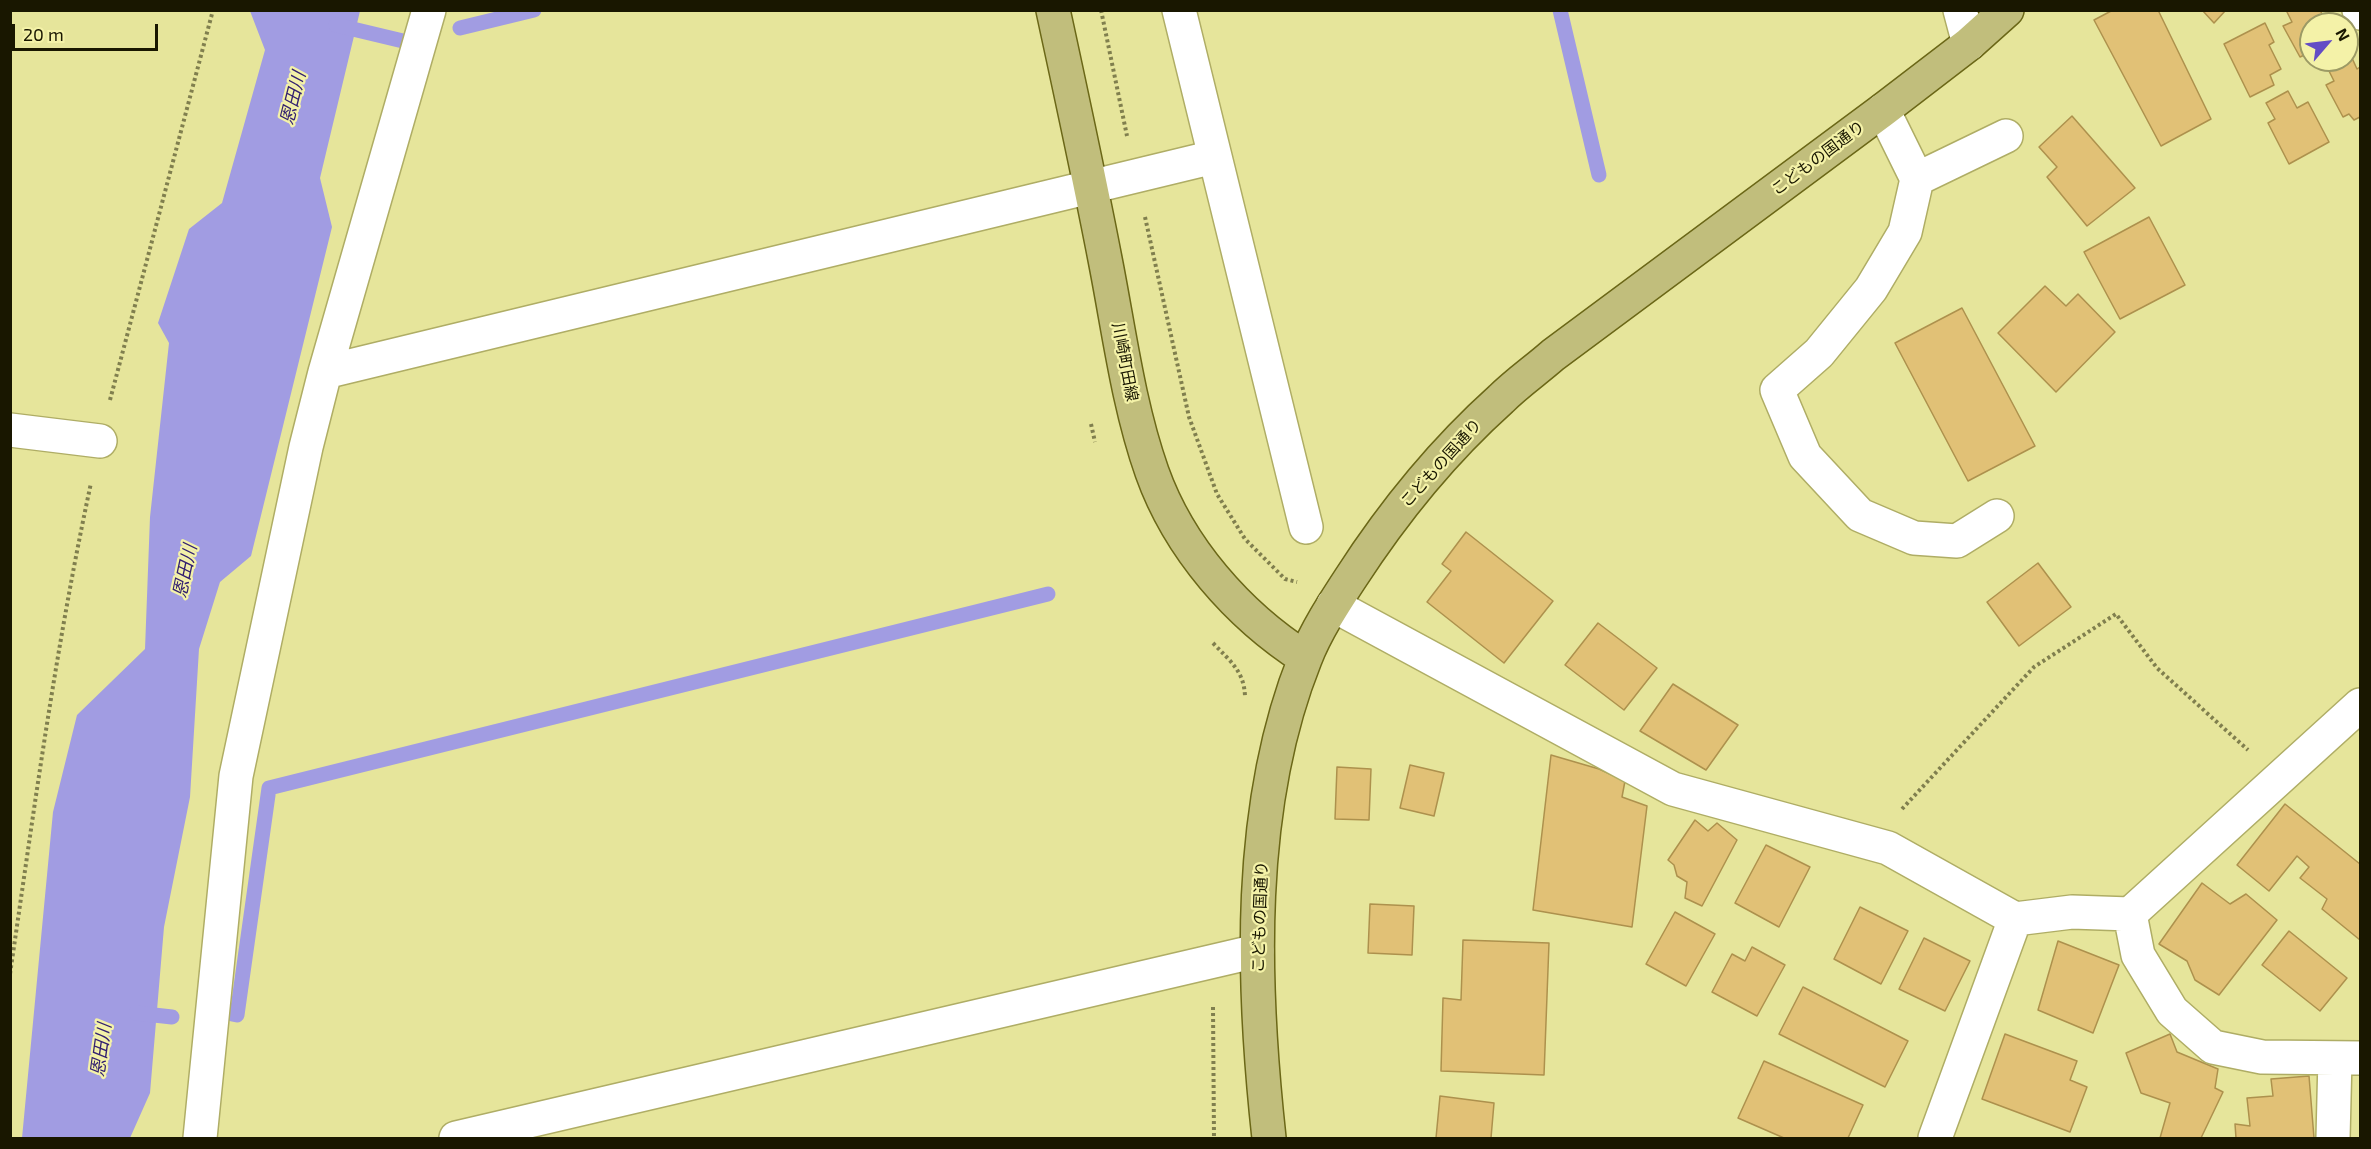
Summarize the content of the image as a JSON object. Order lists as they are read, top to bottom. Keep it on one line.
{"streets":{"main road":["こどもの国通り","川崎町田線"]},"crossings":[["こどもの国通り","川崎町田線"]],"water":["恩田川"],"scale_bar":"20 m","north":"top right"}
